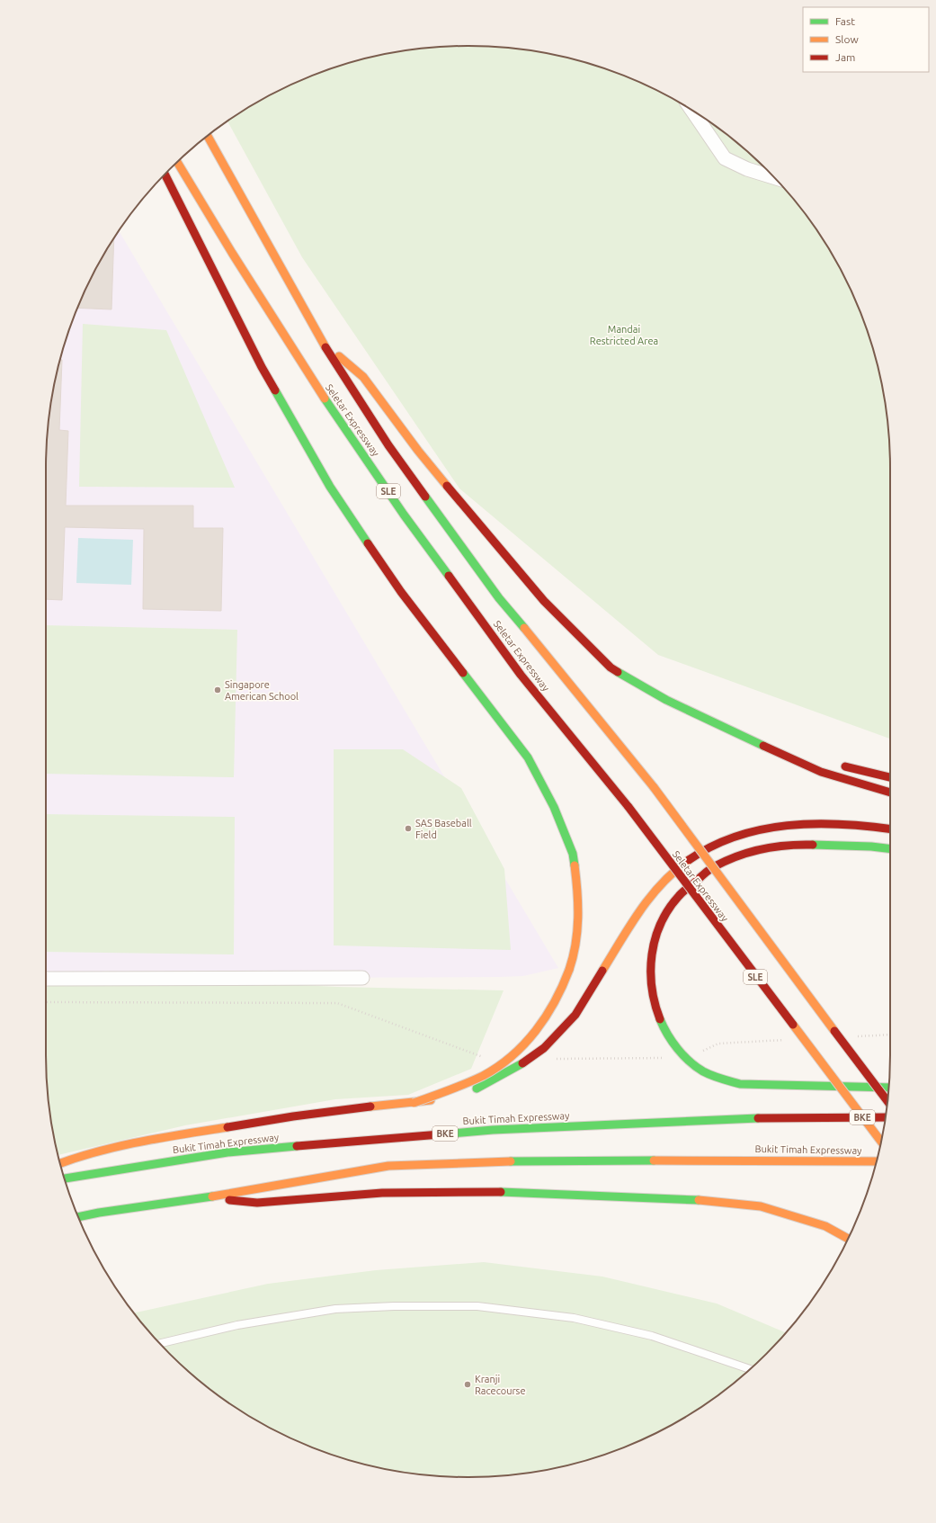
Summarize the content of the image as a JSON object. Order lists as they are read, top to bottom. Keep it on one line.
{"streets":{"highway":["Seletar Expressway","SLE","BKE","Bukit Timah Expressway"]},"parks":["Mandai Restricted Area"],"places":["Singapore American School","SAS Baseball Field","Kranji Racecourse"],"legend":["Fast","Slow","Jam"]}
